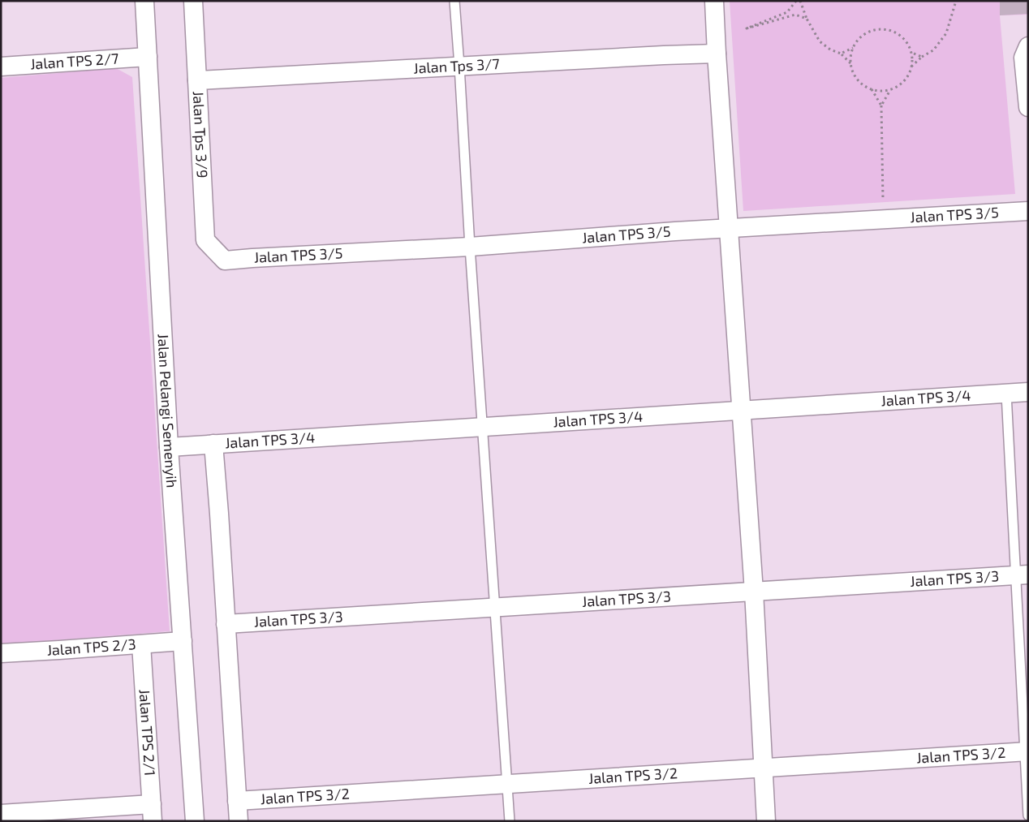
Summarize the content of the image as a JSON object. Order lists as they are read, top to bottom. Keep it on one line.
{"streets":{"street":["Jalan TPS 2/7","Jalan Tps 3/7","Jalan Tps 3/9","Jalan TPS 3/5","Jalan TPS 3/4","Jalan Pelangi Semenyih","Jalan TPS 3/3","Jalan TPS 2/3","Jalan TPS 2/1","Jalan TPS 3/2"]},"crossings":[["Jalan TPS 2/7","Jalan Pelangi Semenyih"],["Jalan Tps 3/7","Jalan Tps 3/9"],["Jalan Tps 3/9","Jalan TPS 3/5"],["Jalan TPS 3/4","Jalan Pelangi Semenyih"],["Jalan Pelangi Semenyih","Jalan TPS 2/3"],["Jalan TPS 2/3","Jalan TPS 2/1"]]}
